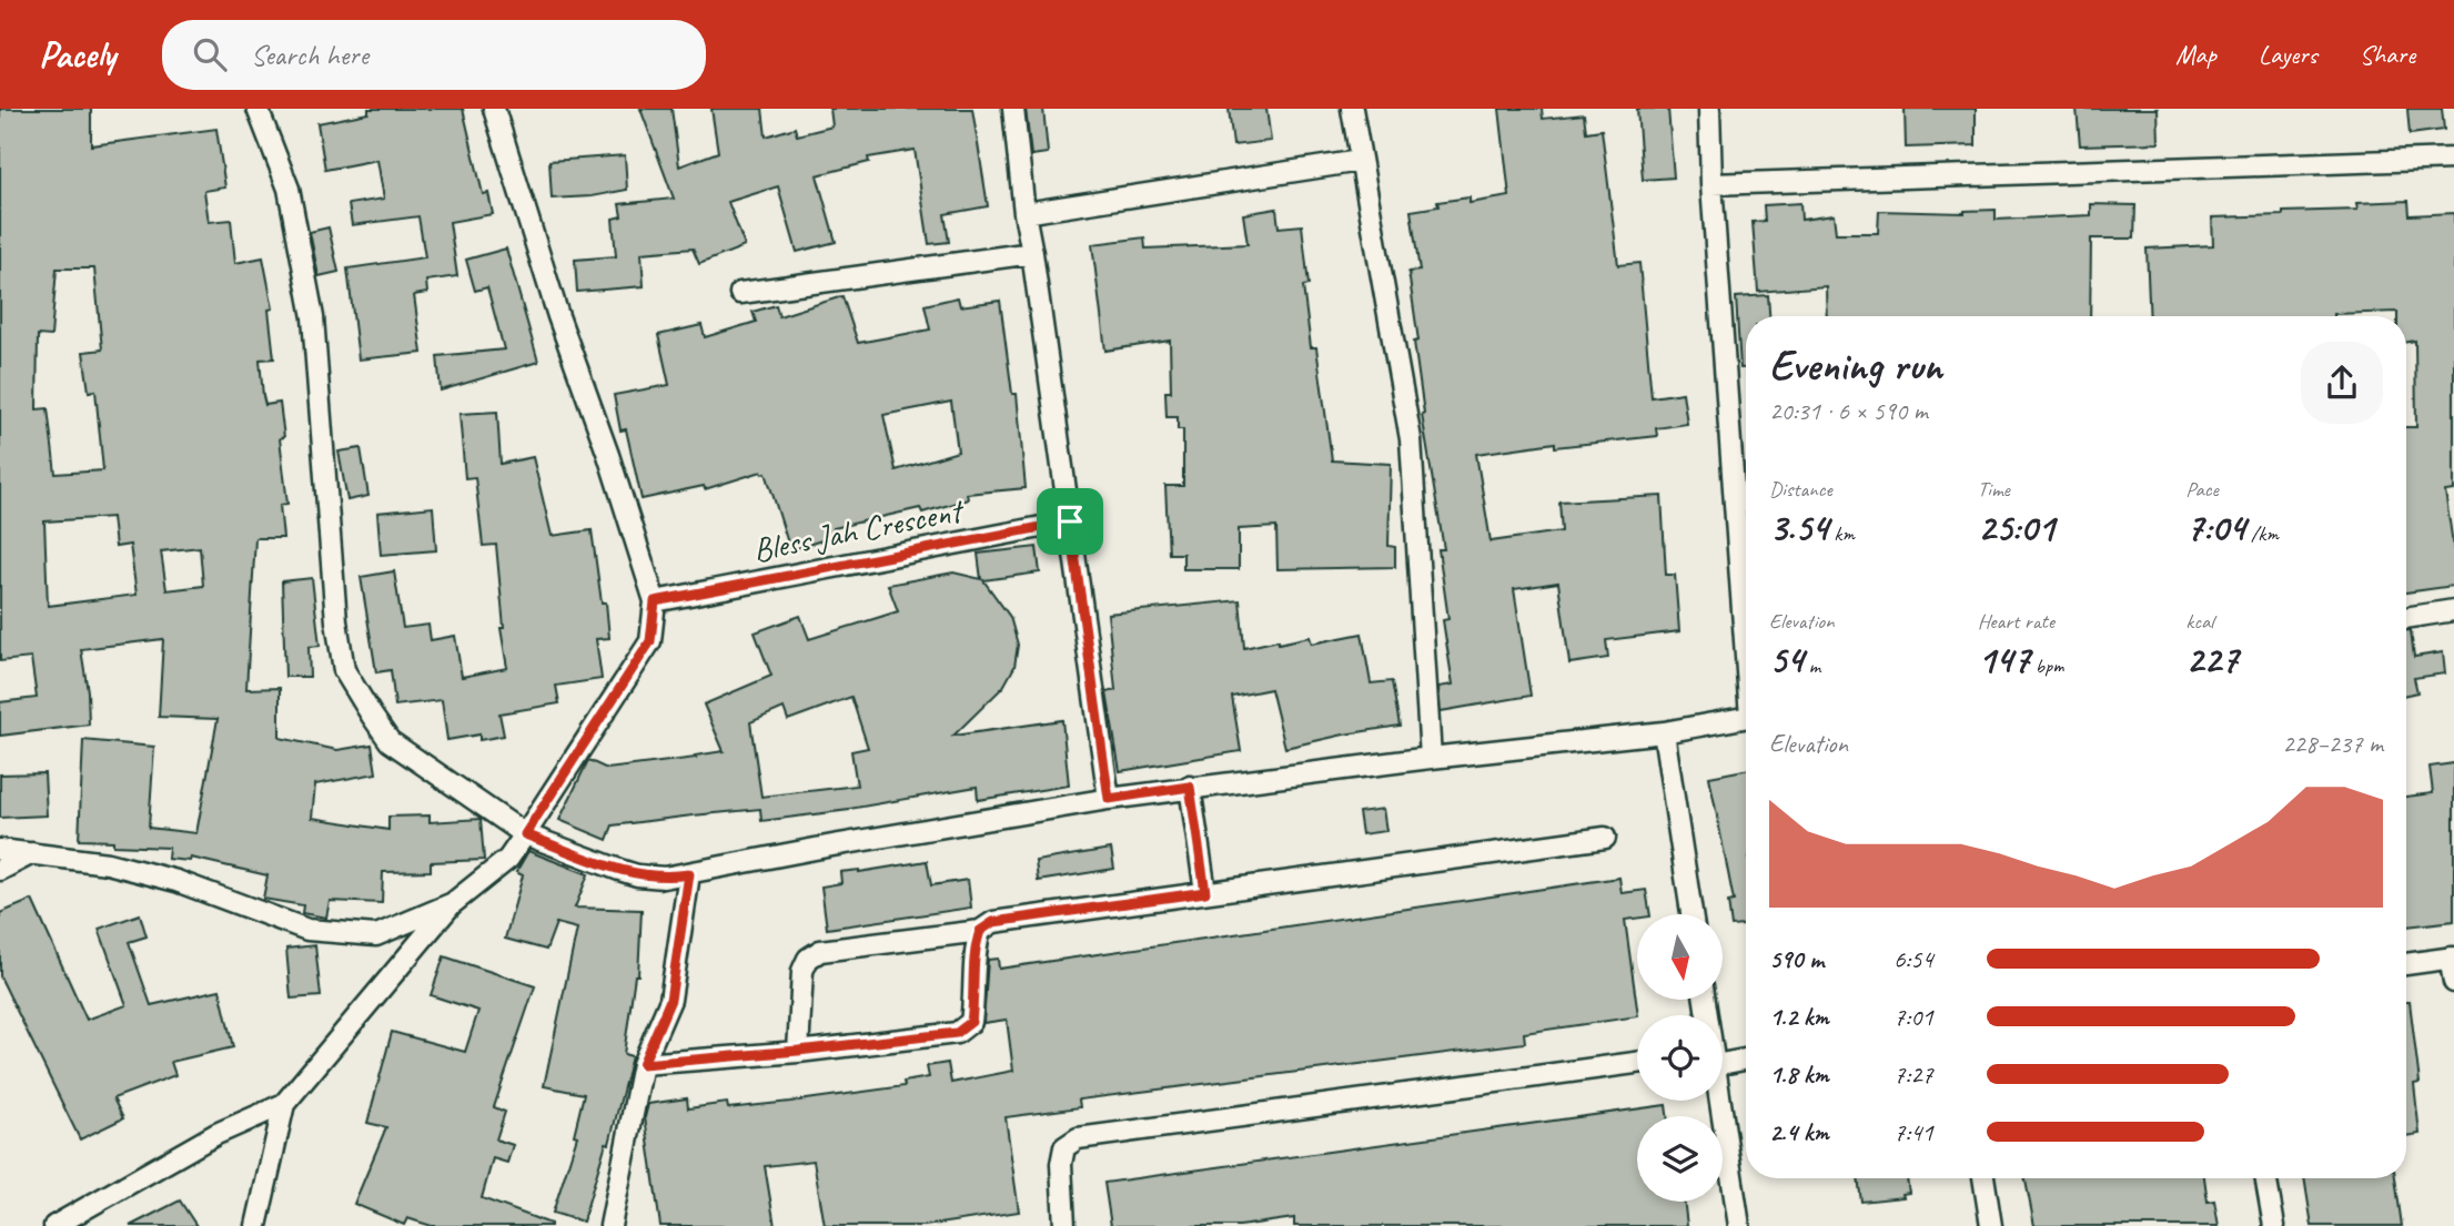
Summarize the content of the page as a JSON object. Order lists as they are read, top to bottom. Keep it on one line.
{"streets":{"street":["Bless Jah Crescent"]},"north":"bottom","page":{"header":"Pacely","search":"Search here","nav":["Map","Layers","Share"],"heading":["Evening run","20:31 · 6 × 590 m"],"stats":[["Distance","3.54 km"],["Time","25:01"],["Pace","7:04 /km"],["Elevation","54 m"],["Heart rate","147 bpm"],["kcal","227"]],"chart":["Elevation","228–237 m"],"list":[{"name":"590 m","note":"6:54"},{"name":"1.2 km","note":"7:01"},{"name":"1.8 km","note":"7:27"},{"name":"2.4 km","note":"7:41"}]}}
